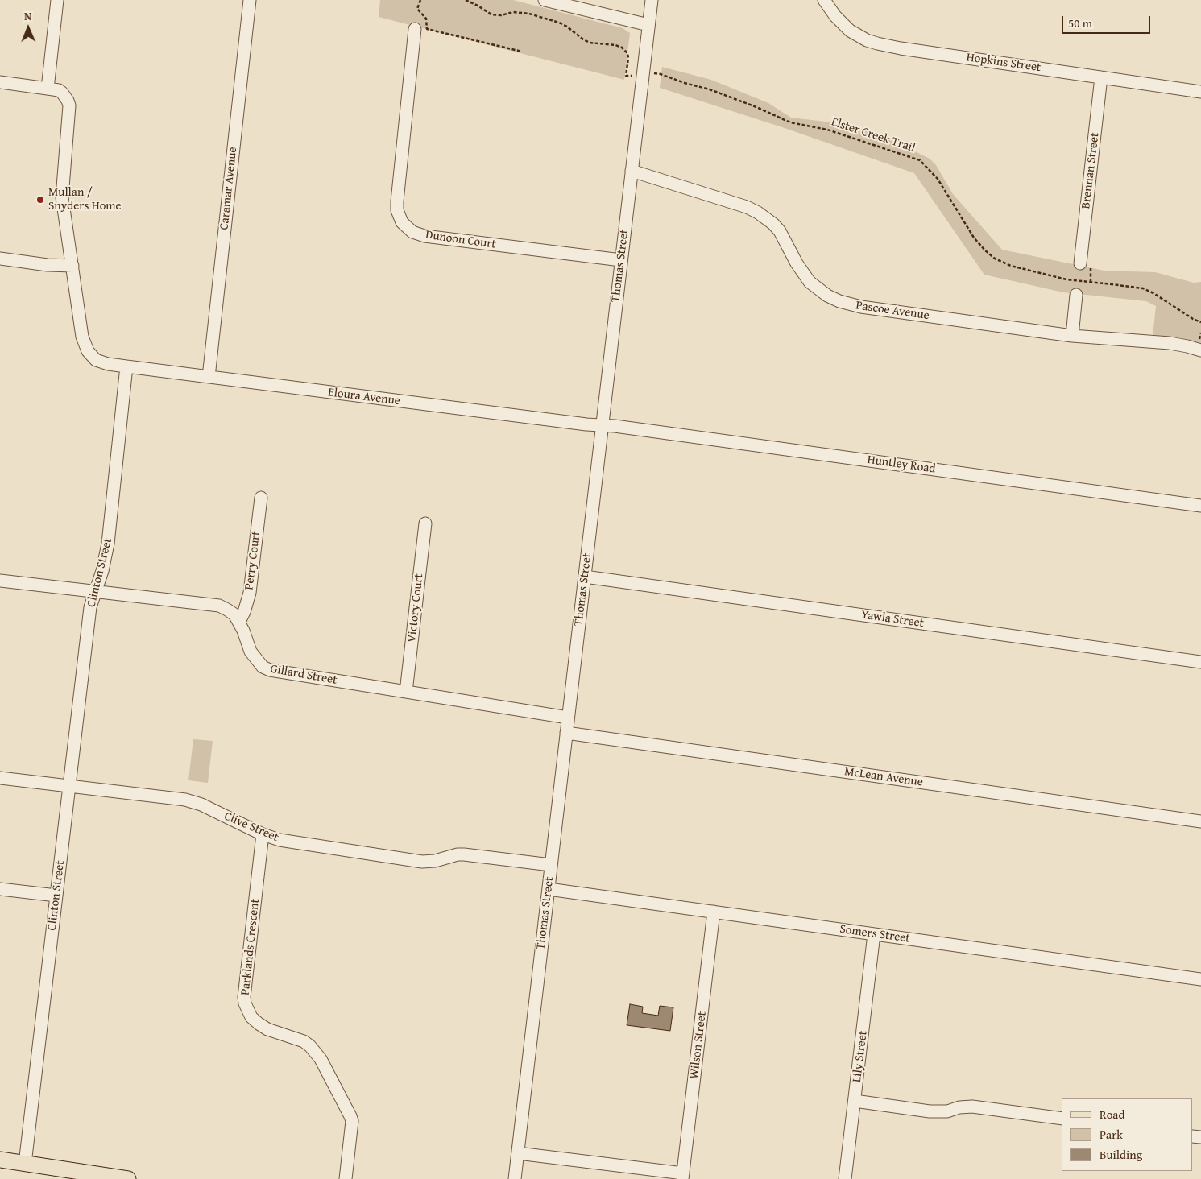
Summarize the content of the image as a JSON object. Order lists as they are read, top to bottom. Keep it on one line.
{"streets":{"street":["Hopkins Street","Brennan Street","Caramar Avenue","Dunoon Court","Thomas Street","Pascoe Avenue","Eloura Avenue","Huntley Road","Perry Court","Clinton Street","Victory Court","Yawla Street","Gillard Street","McLean Avenue","Clive Street","Somers Street","Parklands Crescent","Wilson Street","Lily Street"],"path":["Elster Creek Trail"]},"crossings":[["Hopkins Street","Brennan Street"],["Caramar Avenue","Eloura Avenue"],["Dunoon Court","Thomas Street"],["Thomas Street","Pascoe Avenue"],["Thomas Street","Eloura Avenue"],["Thomas Street","Huntley Road"],["Thomas Street","Yawla Street"],["Thomas Street","Gillard Street"],["Thomas Street","McLean Avenue"],["Thomas Street","Clive Street"],["Thomas Street","Somers Street"],["Eloura Avenue","Huntley Road"],["Eloura Avenue","Clinton Street"],["Perry Court","Gillard Street"],["Clinton Street","Gillard Street"],["Clinton Street","Clive Street"],["Victory Court","Gillard Street"],["Clive Street","Parklands Crescent"],["Somers Street","Wilson Street"],["Somers Street","Lily Street"]],"places":["Mullan / Snyders Home"],"legend":["Road","Park","Building"],"scale_bar":"50 m","north":"top"}
